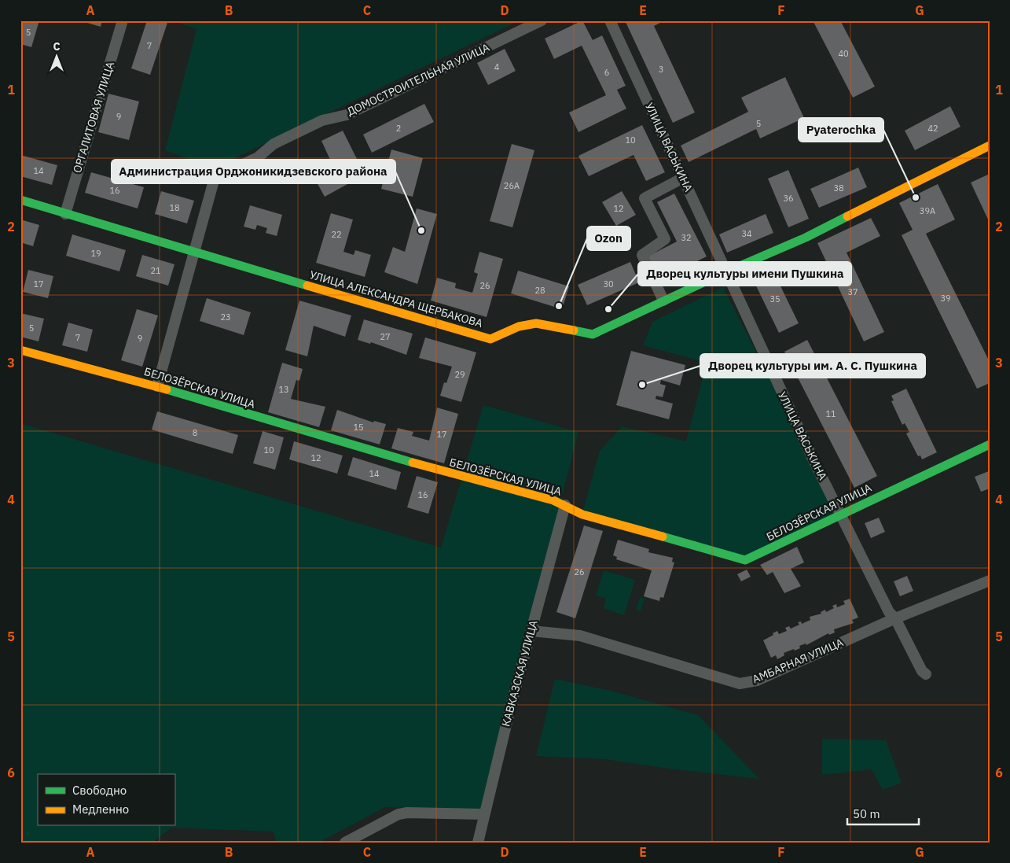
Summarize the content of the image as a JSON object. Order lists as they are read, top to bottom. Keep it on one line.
{"streets":{"street":["ДОМОСТРОИТЕЛЬНАЯ УЛИЦА","ОРГАЛИТОВАЯ УЛИЦА","УЛИЦА ВАСЬКИНА","УЛИЦА АЛЕКСАНДРА ЩЕРБАКОВА","БЕЛОЗЁРСКАЯ УЛИЦА","АМБАРНАЯ УЛИЦА","КАВКАЗСКАЯ УЛИЦА"]},"crossings":[["ДОМОСТРОИТЕЛЬНАЯ УЛИЦА","УЛИЦА АЛЕКСАНДРА ЩЕРБАКОВА"],["ДОМОСТРОИТЕЛЬНАЯ УЛИЦА","БЕЛОЗЁРСКАЯ УЛИЦА"],["ОРГАЛИТОВАЯ УЛИЦА","УЛИЦА АЛЕКСАНДРА ЩЕРБАКОВА"],["УЛИЦА ВАСЬКИНА","УЛИЦА АЛЕКСАНДРА ЩЕРБАКОВА"],["УЛИЦА ВАСЬКИНА","БЕЛОЗЁРСКАЯ УЛИЦА"],["УЛИЦА ВАСЬКИНА","АМБАРНАЯ УЛИЦА"],["БЕЛОЗЁРСКАЯ УЛИЦА","КАВКАЗСКАЯ УЛИЦА"],["АМБАРНАЯ УЛИЦА","КАВКАЗСКАЯ УЛИЦА"]],"places":["Pyaterochka","Администрация Орджоникидзевского района","Ozon","Дворец культуры имени Пушкина","Дворец культуры им. А. С. Пушкина"],"house_numbers":["5","7","40","4","3","6","9","5","2","42","10","14","26А","38","16","36","18","12","39А","34","22","32","19","21","17","30","26","28","37","39","35","23","5","27","7","9","29","13","11","15","8","17","10","12","14","16","26"],"legend":["Свободно","Медленно"],"scale_bar":"50 m","north":"top","grid":{"columns":["A","B","C","D","E","F","G"],"rows":["1","2","3","4","5","6"]}}
